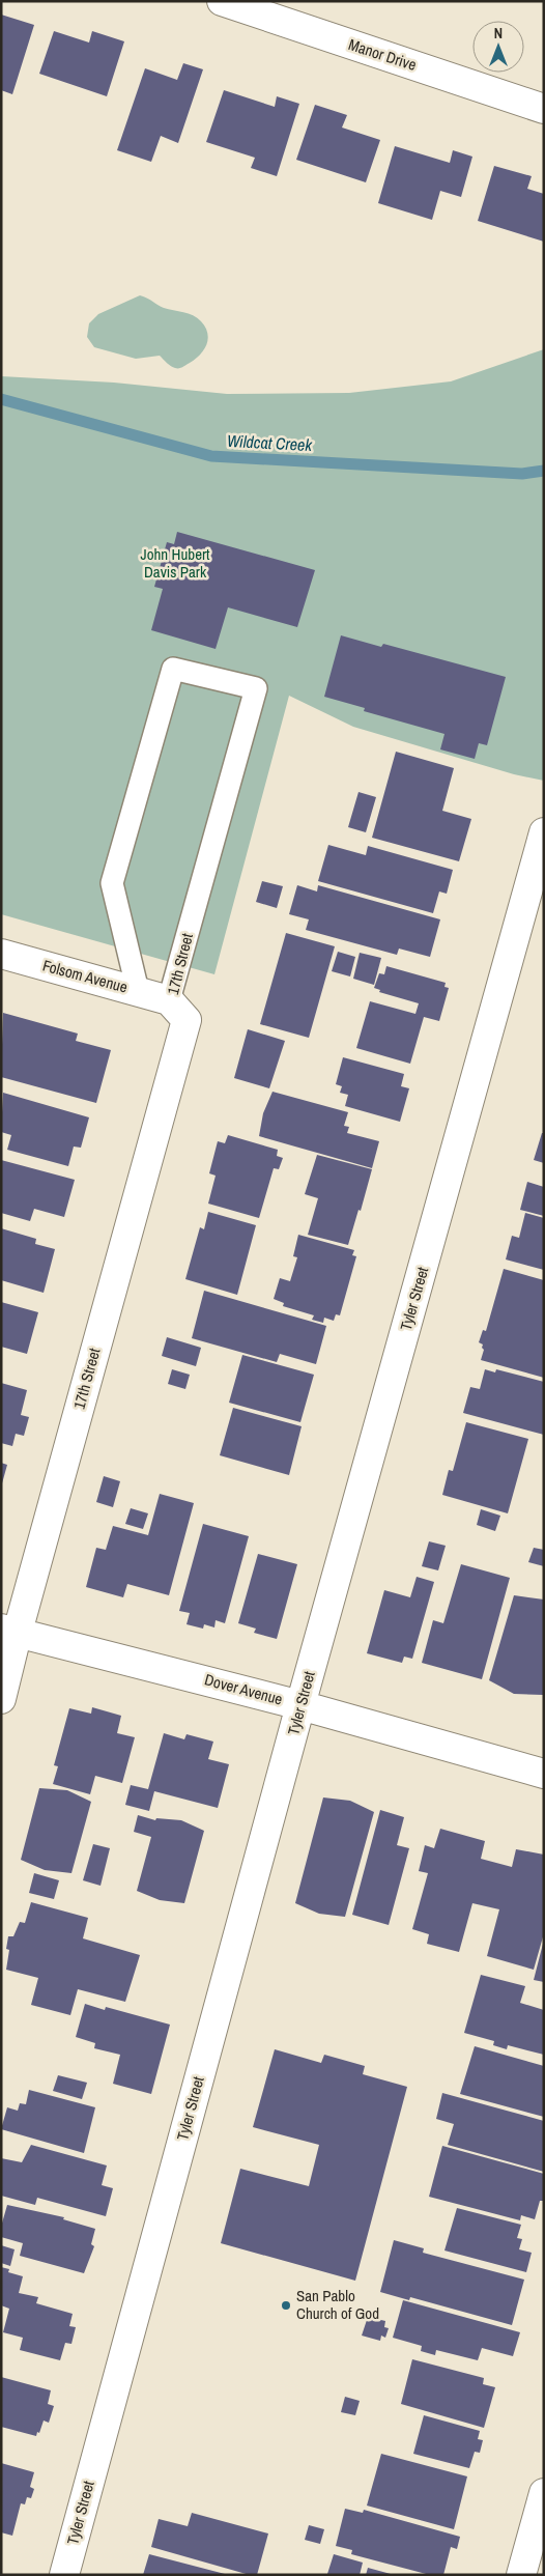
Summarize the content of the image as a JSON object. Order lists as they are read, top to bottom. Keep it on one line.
{"streets":{"street":["Manor Drive","17th Street","Folsom Avenue","Tyler Street","Dover Avenue"]},"crossings":[["17th Street","Folsom Avenue"],["17th Street","Dover Avenue"],["Tyler Street","Dover Avenue"]],"water":["Wildcat Creek"],"parks":["John Hubert Davis Park"],"places":["San Pablo Church of God"],"north":"top"}
